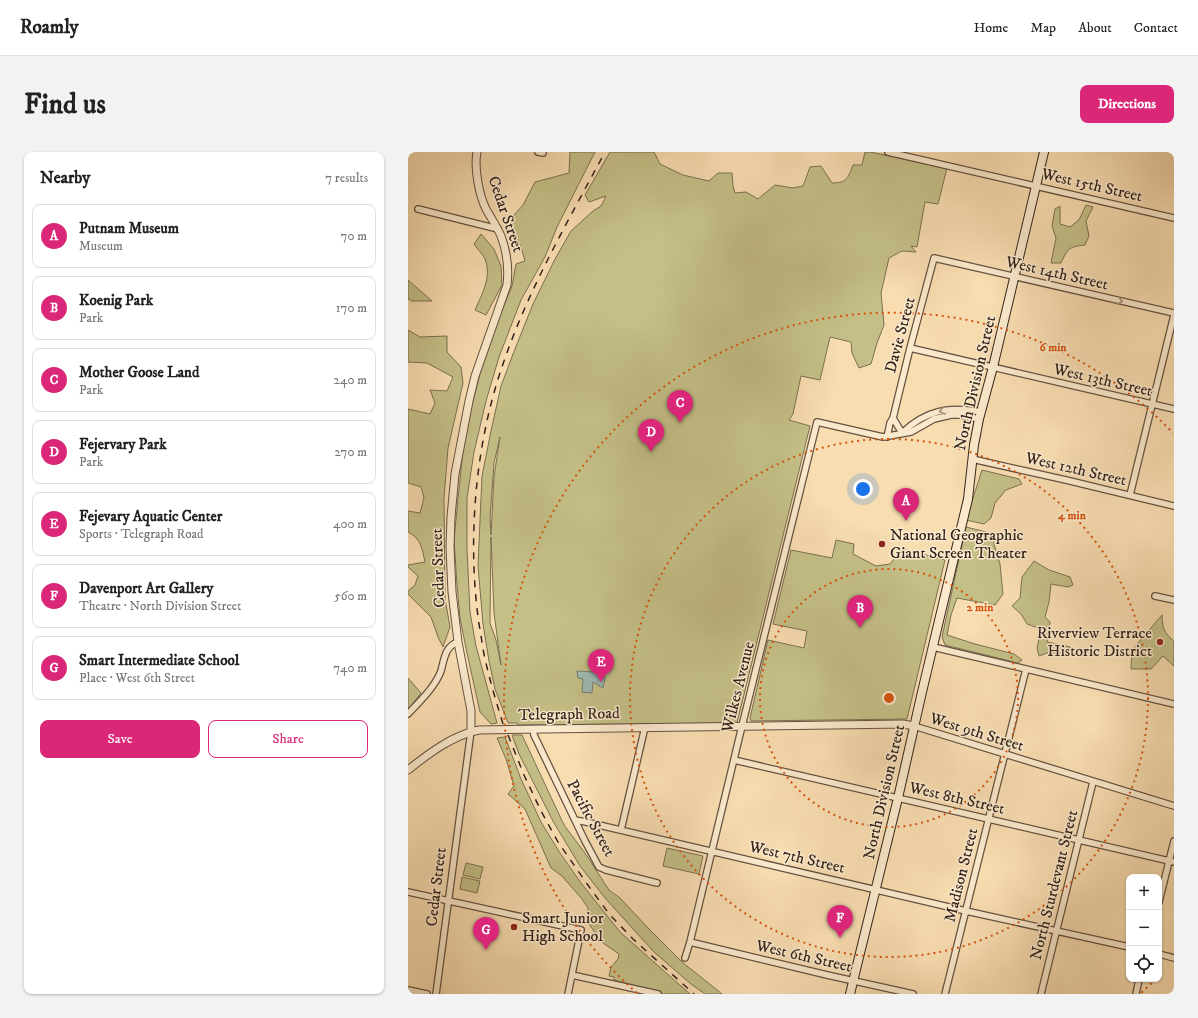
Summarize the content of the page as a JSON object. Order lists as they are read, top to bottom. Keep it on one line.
{"streets":{"main road":["North Division Street"],"street":["West 15th Street","Cedar Street","West 14th Street","Davie Street","West 13th Street","West 12th Street","Wilkes Avenue","Telegraph Road","West 9th Street","West 8th Street","Pacific Street","West 7th Street","Madison Street","North Sturdevant Street","West 6th Street"]},"crossings":[["West 15th Street","North Division Street"],["Cedar Street","Telegraph Road"],["West 14th Street","Davie Street"],["West 14th Street","North Division Street"],["Davie Street","West 13th Street"],["Davie Street","Wilkes Avenue"],["West 13th Street","North Division Street"],["North Division Street","West 12th Street"],["North Division Street","West 9th Street"],["North Division Street","West 8th Street"],["North Division Street","West 7th Street"],["North Division Street","West 6th Street"],["Wilkes Avenue","Telegraph Road"],["Wilkes Avenue","West 9th Street"],["Wilkes Avenue","West 8th Street"],["Wilkes Avenue","West 7th Street"],["Wilkes Avenue","West 6th Street"],["Telegraph Road","West 9th Street"],["Telegraph Road","Pacific Street"],["West 9th Street","Madison Street"],["West 9th Street","North Sturdevant Street"],["West 8th Street","Madison Street"],["West 8th Street","North Sturdevant Street"],["Pacific Street","West 7th Street"],["West 7th Street","Madison Street"],["West 7th Street","North Sturdevant Street"]],"one_way":["West 14th Street"],"places":["National Geographic Giant Screen Theater","Riverview Terrace Historic District","Smart Junior High School"],"page":{"header":"Roamly","nav":["Home","Map","About","Contact"],"buttons":["Directions",["Save","Share"]],"title":"Find us","heading":["Nearby","7 results"],"list":[{"mark":"A","name":"Putnam Museum","note":"Museum","value":"70 m"},{"mark":"B","name":"Koenig Park","note":"Park","value":"170 m"},{"mark":"C","name":"Mother Goose Land","note":"Park","value":"240 m"},{"mark":"D","name":"Fejervary Park","note":"Park","value":"270 m"},{"mark":"E","name":"Fejevary Aquatic Center","note":"Sports · Telegraph Road","value":"400 m"},{"mark":"F","name":"Davenport Art Gallery","note":"Theatre · North Division Street","value":"560 m"},{"mark":"G","name":"Smart Intermediate School","note":"Place · West 6th Street","value":"740 m"}],"pins":["C","D","A","B","E","F","G"],"map_buttons":["+","−"]},"rings":["6 min","4 min","2 min"]}
